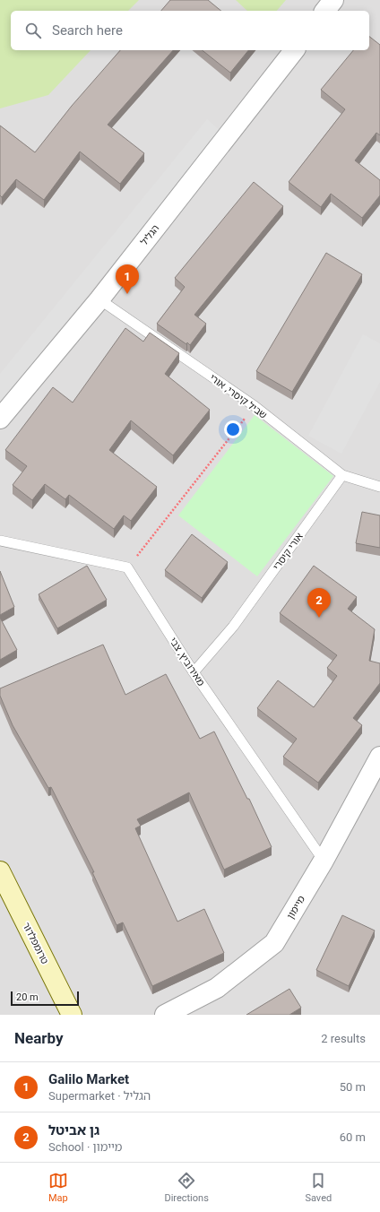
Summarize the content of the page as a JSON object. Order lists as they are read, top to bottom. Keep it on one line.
{"streets":{"street":["הגליל","מיימון","טרומפלדור"],"lane":["שביל קיסרי, אורי","אורי קיסרי","מאירוביץ, צבי"]},"crossings":[["הגליל","שביל קיסרי, אורי"],["שביל קיסרי, אורי","אורי קיסרי"],["אורי קיסרי","מאירוביץ, צבי"],["מאירוביץ, צבי","מיימון"]],"scale_bar":"20 m","page":{"search":"Search here","pins":["1","2"],"scale":"20 m","heading":["Nearby","2 results"],"list":[{"mark":"1","name":"Galilo Market","note":"Supermarket · הגליל","value":"50 m"},{"mark":"2","name":"גן אביטל","note":"School · מיימון","value":"60 m"}],"nav":["Map","Directions","Saved"]}}
